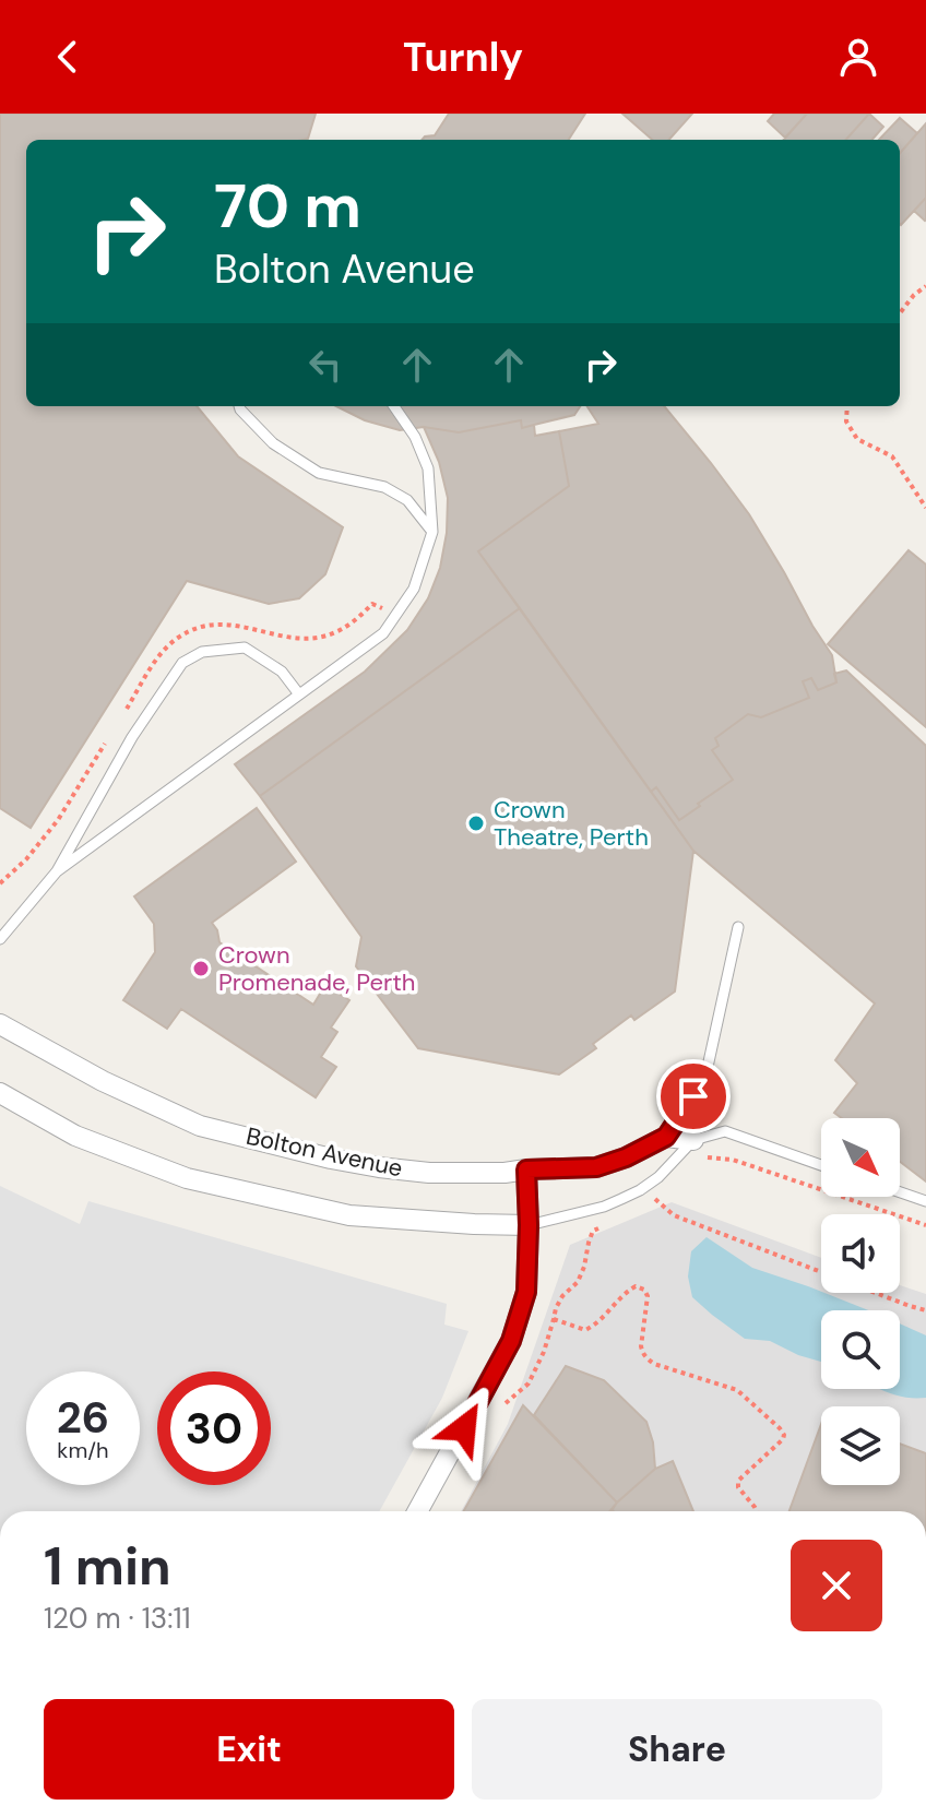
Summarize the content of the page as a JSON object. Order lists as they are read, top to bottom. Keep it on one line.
{"streets":{"street":["Bolton Avenue"]},"places":["Crown Theatre, Perth","Crown Promenade, Perth"],"north":"bottom right","page":{"header":"Turnly","turn":["70 m","Bolton Avenue"],"speed":"26 km/h","limit":"30","heading":["1 min","120 m · 13:11"],"buttons":["Exit","Share"]}}
